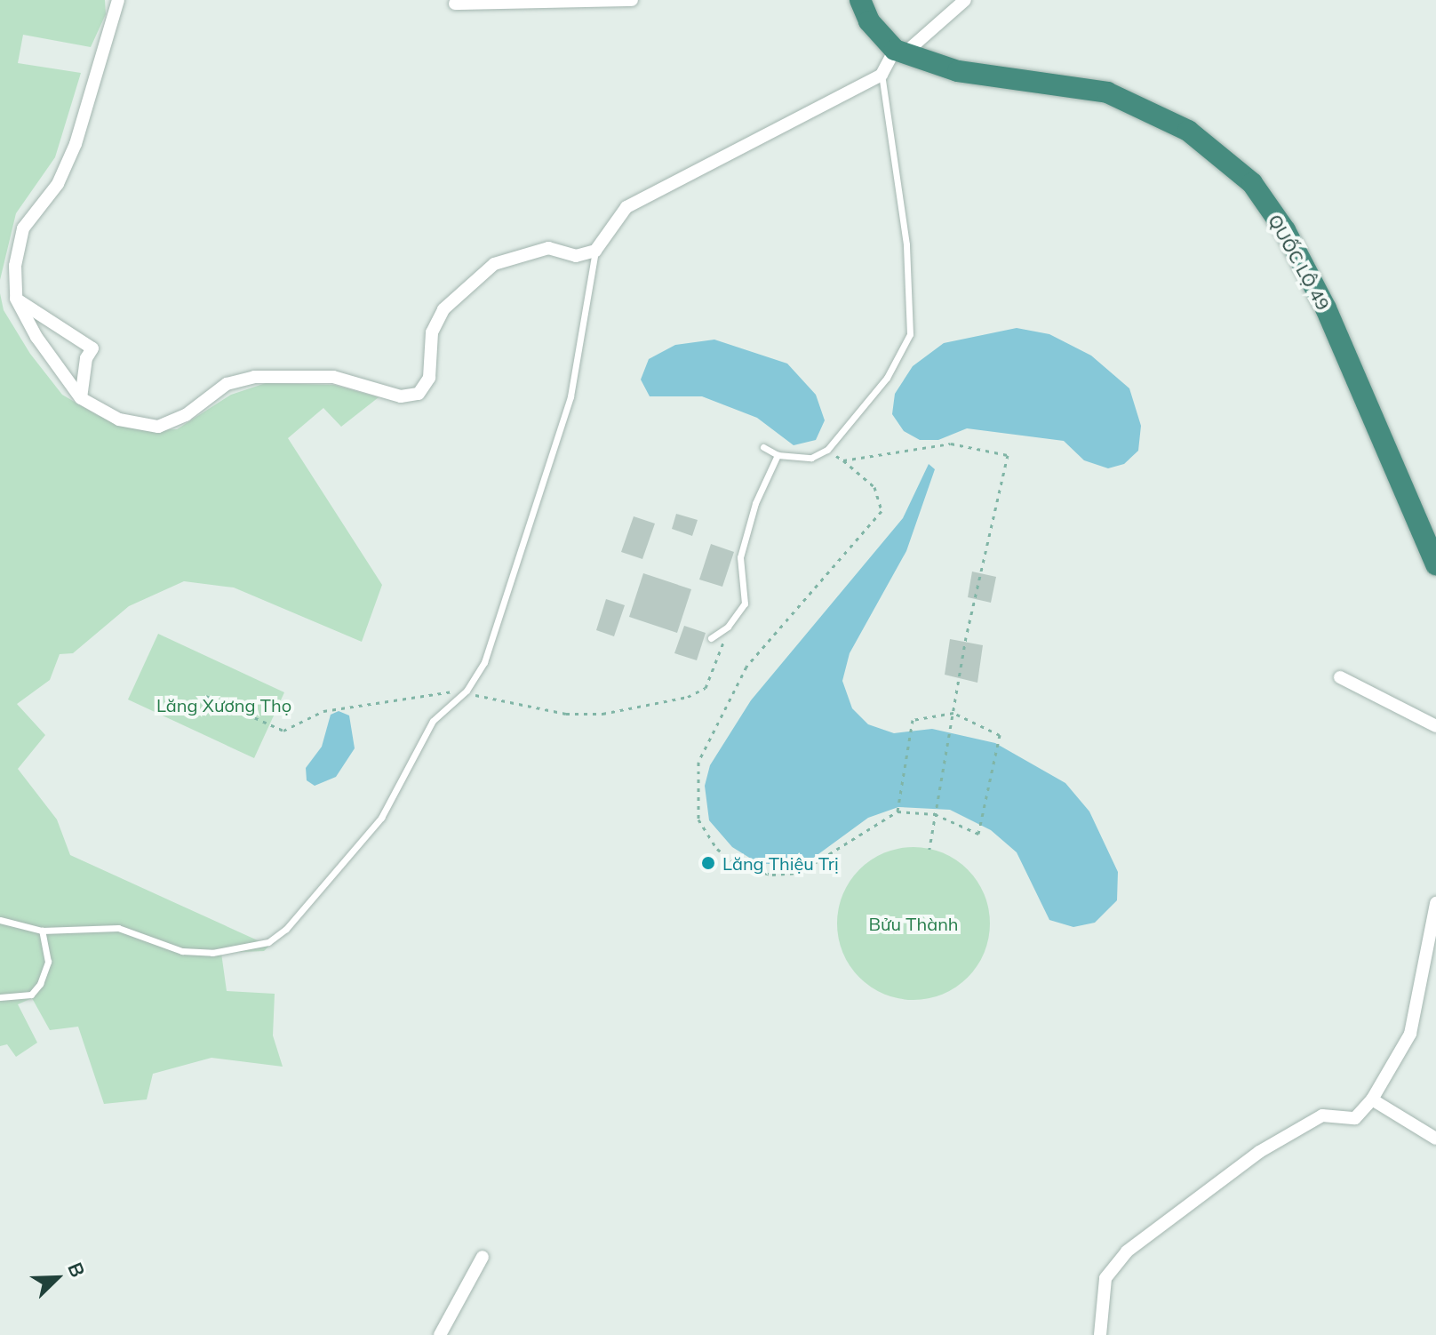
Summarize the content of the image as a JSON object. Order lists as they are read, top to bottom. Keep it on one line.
{"streets":{"highway":["QUỐC LỘ 49"]},"parks":["Lăng Xương Thọ","Bửu Thành"],"places":["Lăng Thiệu Trị"],"north":"top right"}
